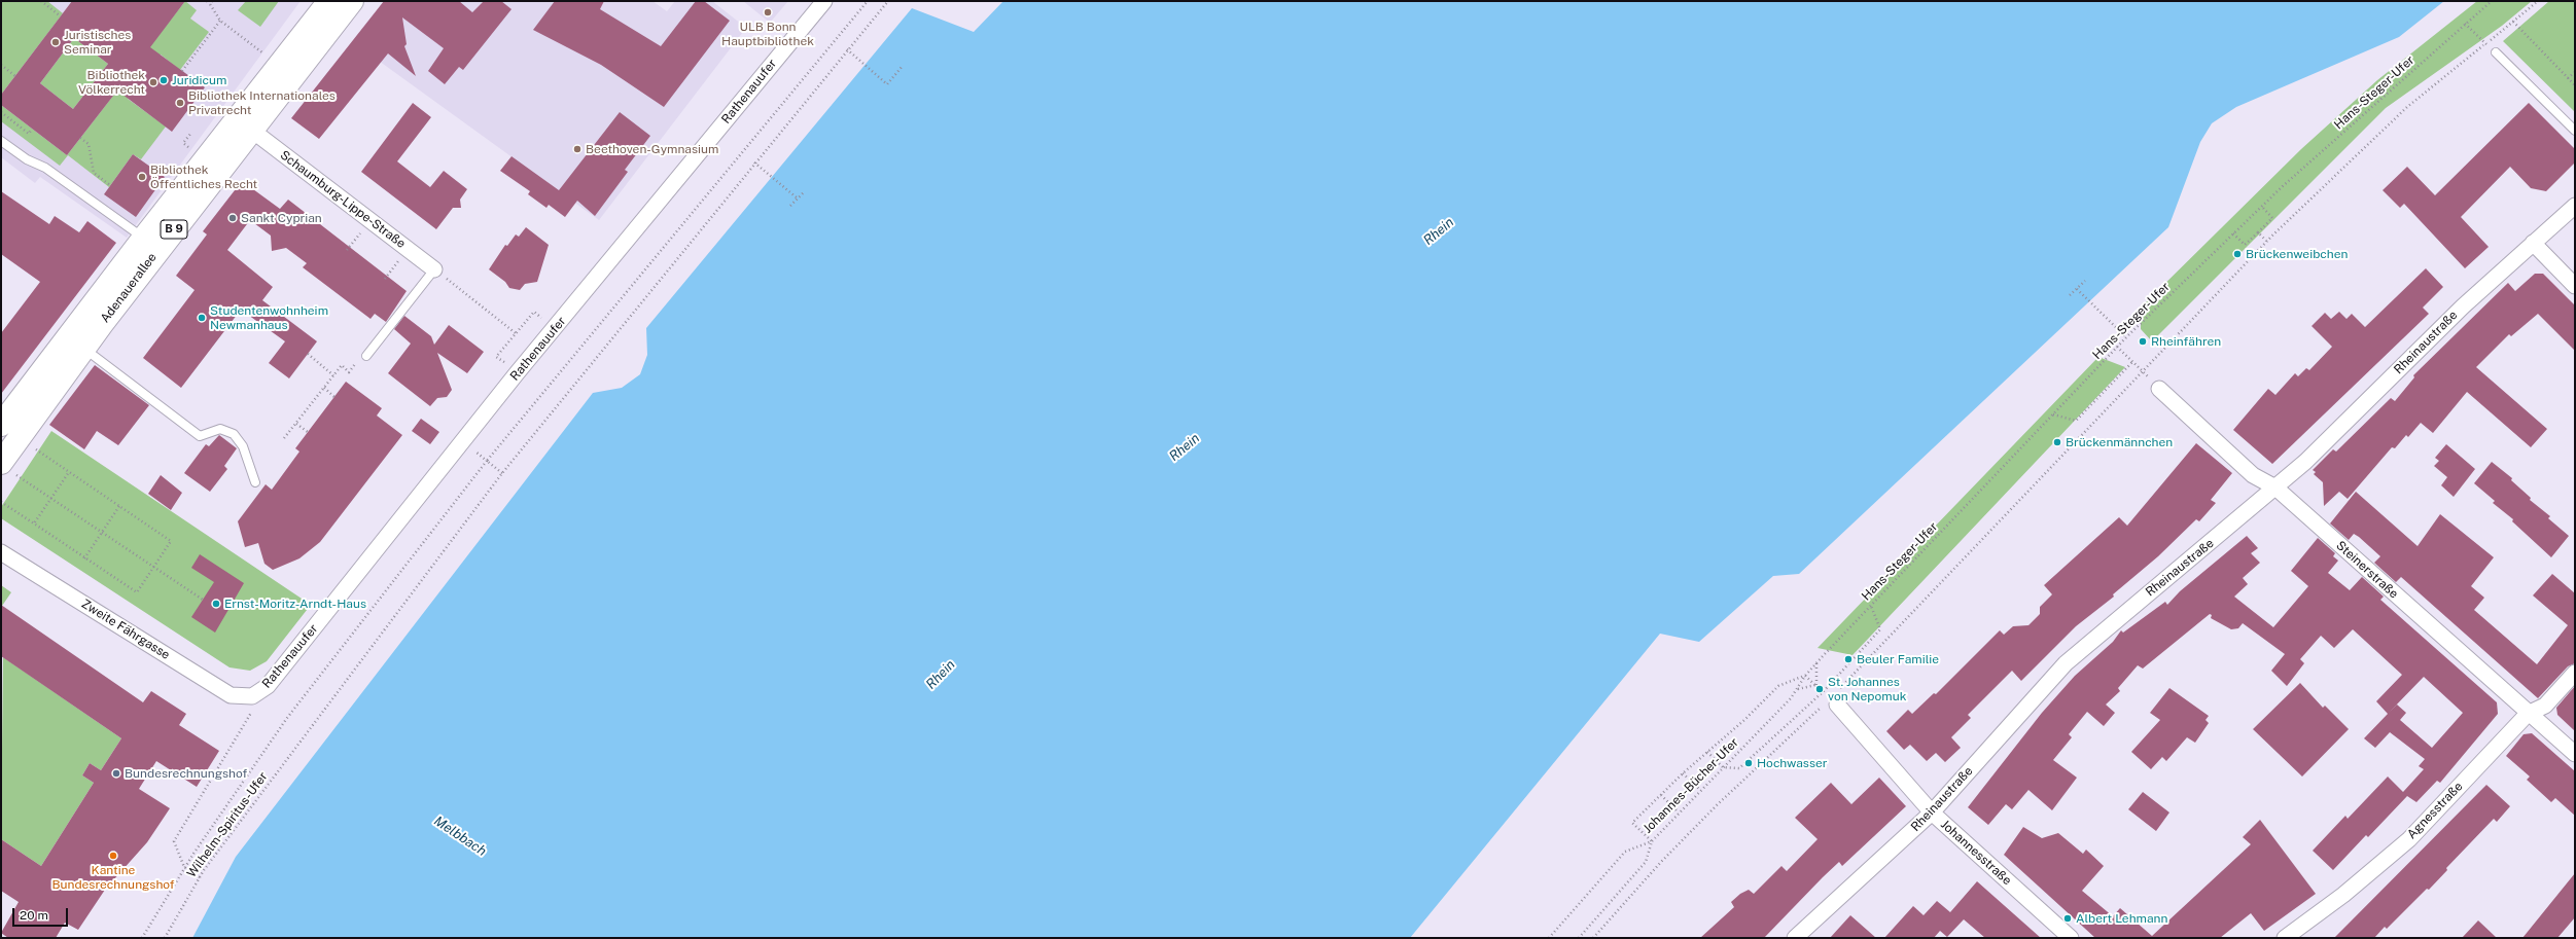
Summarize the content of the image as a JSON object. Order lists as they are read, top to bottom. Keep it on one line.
{"streets":{"main road":["B 9","Adenauerallee"],"street":["Rathenauufer","Schaumburg-Lippe-Straße","Rheinaustraße","Steinerstraße","Zweite Fährgasse","Agnesstraße","Johannesstraße"],"path":["Hans-Steger-Ufer","Johannes-Bücher-Ufer","Wilhelm-Spiritus-Ufer"]},"crossings":[["Rathenauufer","Zweite Fährgasse"],["Hans-Steger-Ufer","Johannes-Bücher-Ufer"],["Schaumburg-Lippe-Straße","Adenauerallee"],["Rheinaustraße","Steinerstraße"],["Rheinaustraße","Johannesstraße"],["Steinerstraße","Agnesstraße"]],"water":["Rhein","Melbbach"],"places":["ULB Bonn Hauptbibliothek","Juristisches Seminar","Juridicum","Bibliothek Völkerrecht","Bibliothek Internationales Privatrecht","Beethoven-Gymnasium","Bibliothek Öffentliches Recht","Sankt Cyprian","Brückenweibchen","Studentenwohnheim Newmanhaus","Rheinfähren","Brückenmännchen","Ernst-Moritz-Arndt-Haus","Beuler Familie","St. Johannes von Nepomuk","Hochwasser","Bundesrechnungshof","Kantine Bundesrechnungshof","Albert Lehmann"],"scale_bar":"20 m"}
